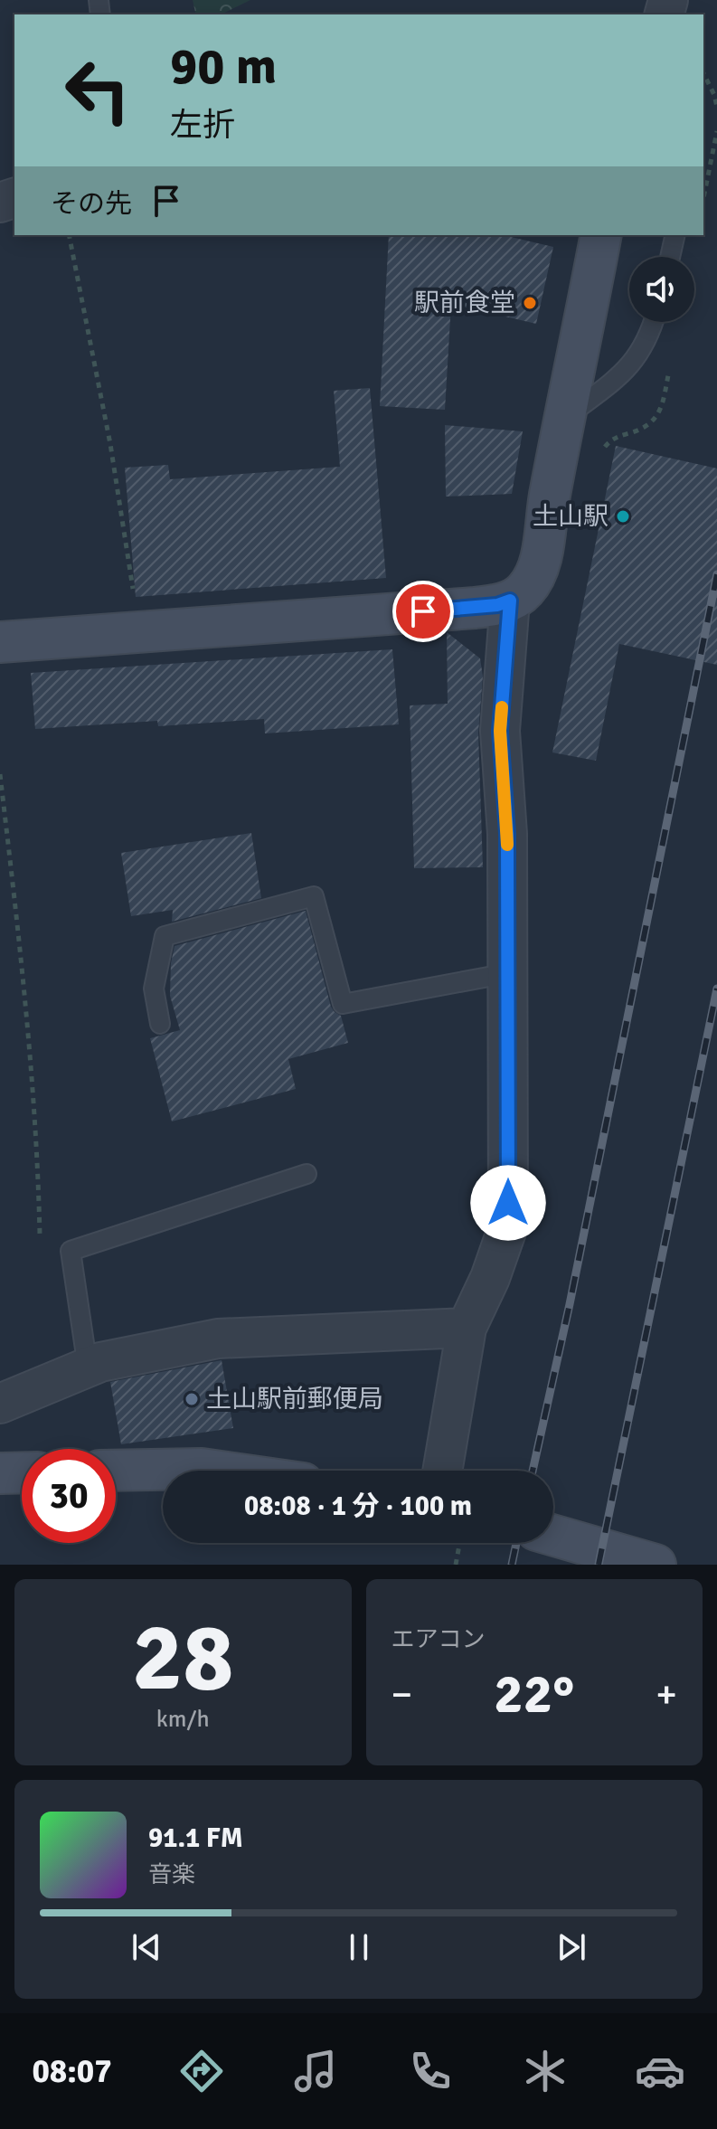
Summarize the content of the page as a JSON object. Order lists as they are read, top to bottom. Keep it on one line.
{"places":["駅前食堂","土山駅","土山駅前郵便局"],"page":{"turn":["90 m","左折"],"then":"その先","limit":"30","trip":"08:08 · 1 分 · 100 m","tile":[["28","km/h"],"エアコン"],"heat":["−","22°","+"],"song":["91.1 FM","音楽"],"tabs":"08:07"}}
